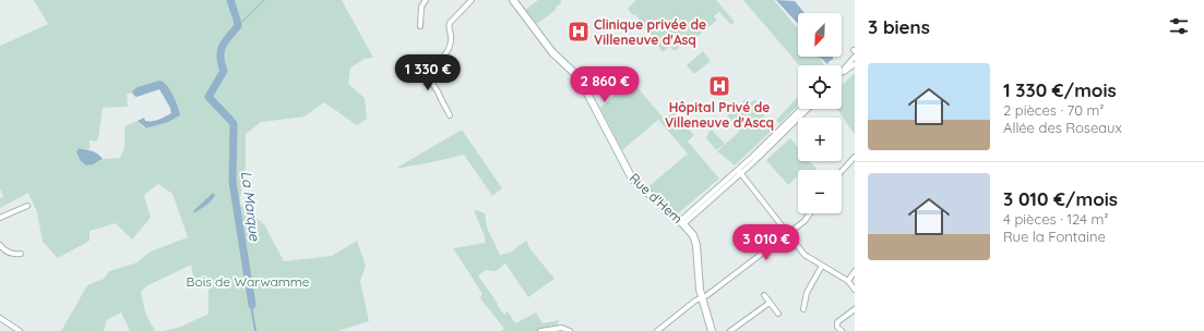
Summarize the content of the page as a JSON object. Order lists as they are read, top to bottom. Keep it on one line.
{"streets":{"street":["Rue d'Hem"]},"water":["La Marque"],"parks":["Bois de Warwamme"],"places":{"hospital":["Clinique privée de Villeneuve d'Asq","Hôpital Privé de Villeneuve d'Ascq"]},"north":"bottom left","page":{"heading":"3 biens","map_buttons":["+","−"],"list":[{"name":"1 330 €/mois","note":"2 pièces · 70 m² · Allée des Roseaux"},{"name":"3 010 €/mois","note":"4 pièces · 124 m² · Rue la Fontaine"}],"price":["1 330 €","2 860 €","3 010 €"]}}
